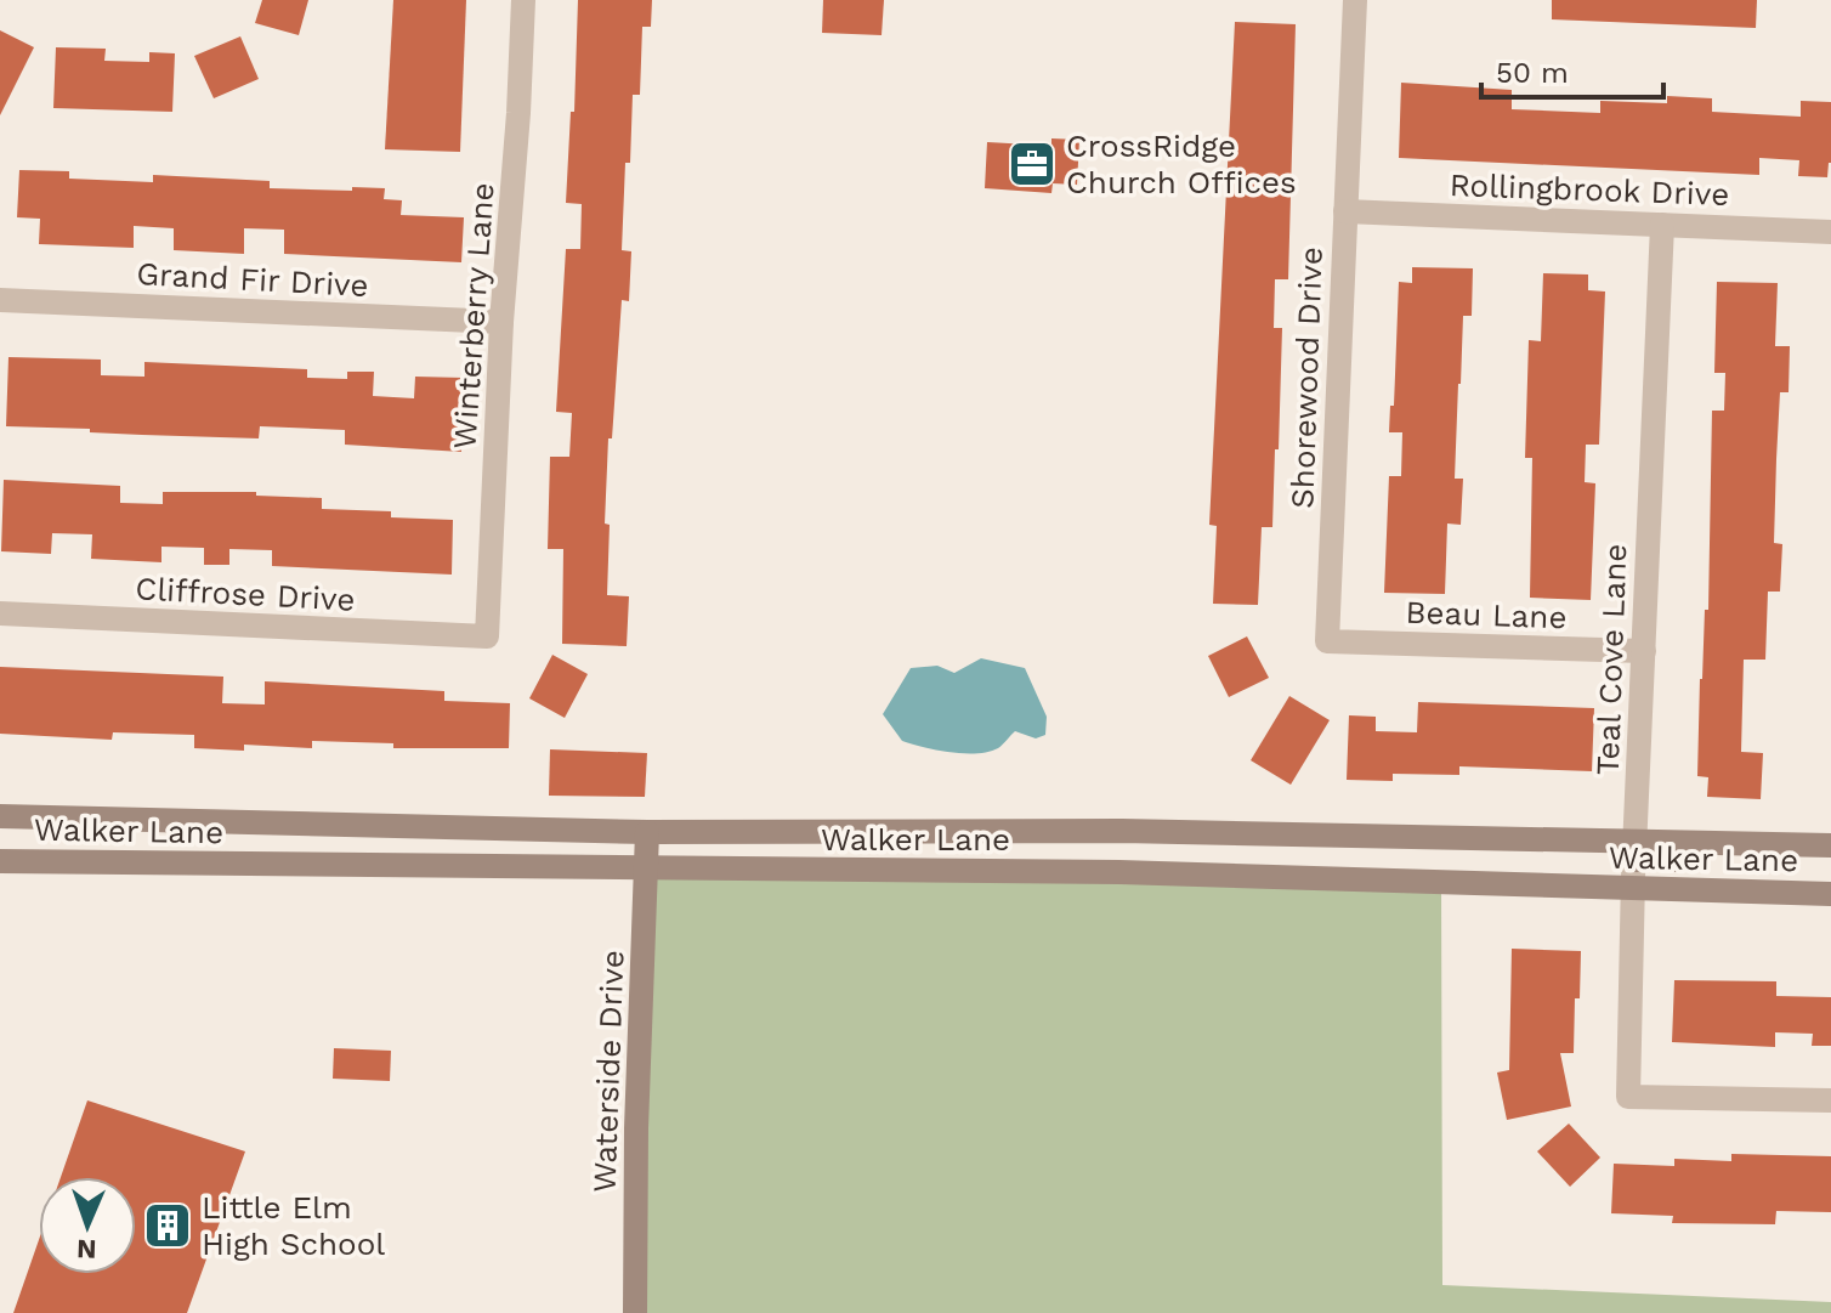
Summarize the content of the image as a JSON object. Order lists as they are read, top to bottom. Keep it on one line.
{"streets":{"street":["Rollingbrook Drive","Grand Fir Drive","Winterberry Lane","Shorewood Drive","Cliffrose Drive","Beau Lane","Teal Cove Lane","Walker Lane","Waterside Drive"]},"crossings":[["Rollingbrook Drive","Shorewood Drive"],["Rollingbrook Drive","Teal Cove Lane"],["Grand Fir Drive","Winterberry Lane"],["Winterberry Lane","Cliffrose Drive"],["Shorewood Drive","Beau Lane"],["Beau Lane","Teal Cove Lane"],["Teal Cove Lane","Walker Lane"],["Walker Lane","Waterside Drive"]],"places":{"office":["CrossRidge Church Offices"],"building":["Little Elm High School"]},"scale_bar":"50 m","north":"bottom"}
